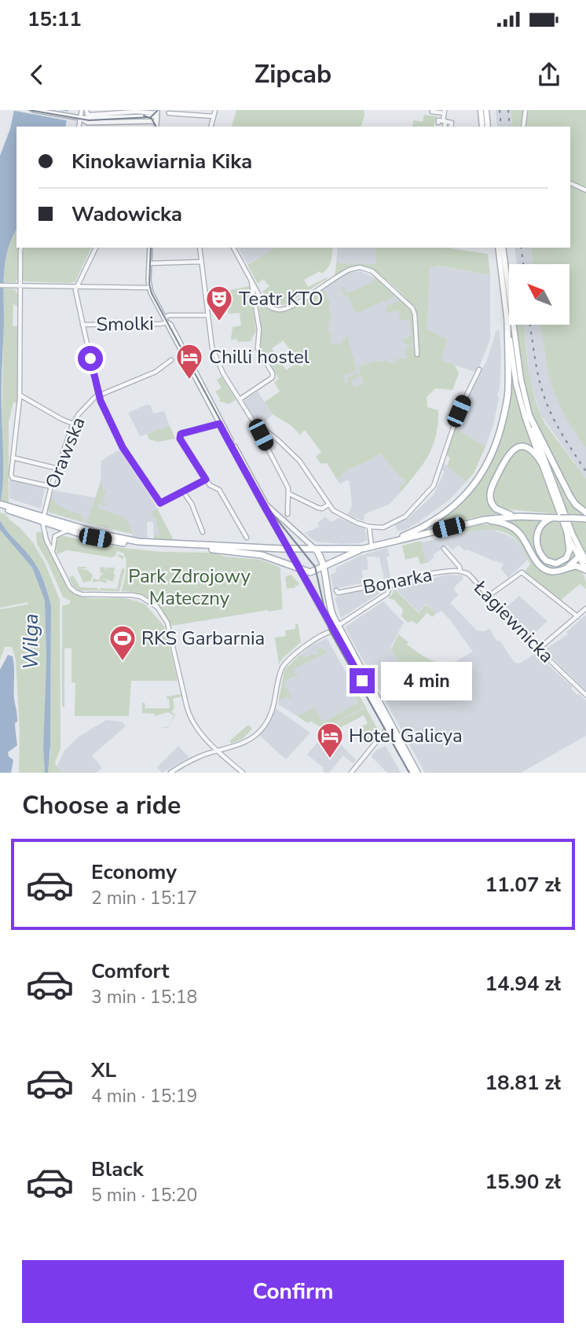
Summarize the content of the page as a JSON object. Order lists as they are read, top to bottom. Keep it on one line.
{"streets":{"street":["Smolki","Orawska","Bonarka","Łagiewnicka"]},"crossings":[["Bonarka","Łagiewnicka"]],"water":["Wilga"],"parks":["Park Zdrojowy Mateczny"],"places":{"theatre":["Teatr KTO"],"hotel":["Chilli hostel","Hotel Galicya"],"sports":["RKS Garbarnia"]},"north":"top left","page":{"status":"15:11","header":"Zipcab","banner":["Kinokawiarnia Kika","Wadowicka"],"bubble":"4 min","heading":"Choose a ride","list":[{"name":"Economy","note":"2 min · 15:17","value":"11.07 zł"},{"name":"Comfort","note":"3 min · 15:18","value":"14.94 zł"},{"name":"XL","note":"4 min · 15:19","value":"18.81 zł"},{"name":"Black","note":"5 min · 15:20","value":"15.90 zł"}],"buttons":"Confirm"}}
